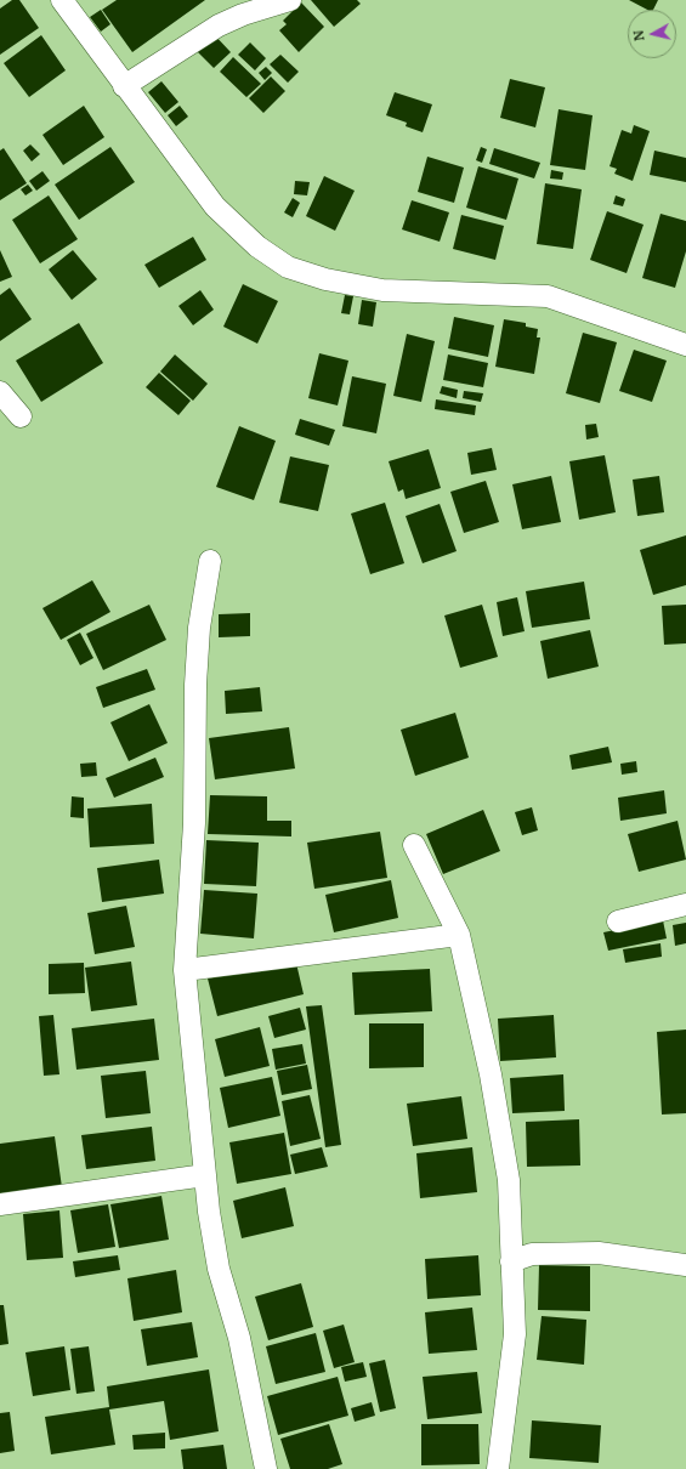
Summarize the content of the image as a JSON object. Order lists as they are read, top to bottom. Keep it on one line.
{"north":"left"}
